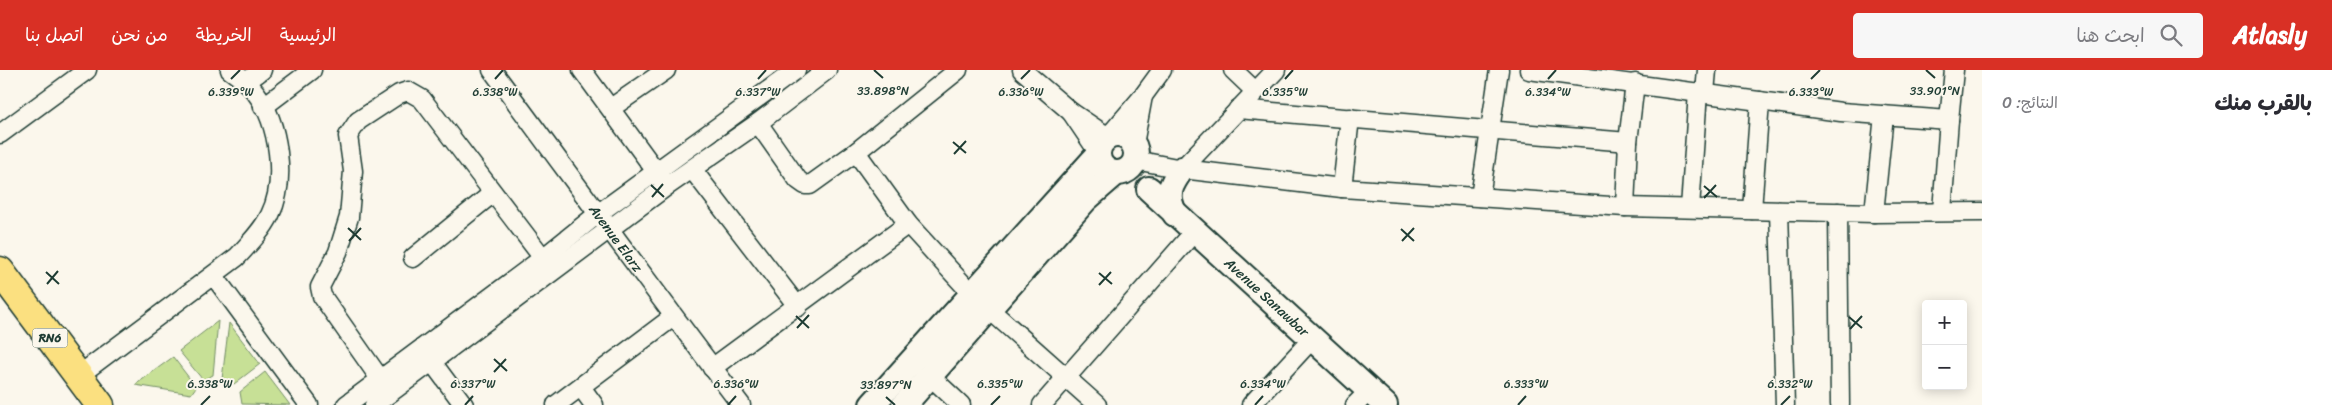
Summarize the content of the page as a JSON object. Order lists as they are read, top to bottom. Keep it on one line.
{"streets":{"main road":["RN6"],"street":["Avenue Elarz","Avenue Sanawbar"]},"page":{"header":"Atlasly","search":"ابحث هنا","nav":["الرئيسية","الخريطة","من نحن","اتصل بنا"],"heading":["بالقرب منك","النتائج: 0"],"map_buttons":["+","−"]},"coordinates":["33.901°N","33.898°N","6.339°W","6.338°W","6.337°W","6.336°W","6.334°W","6.335°W","6.333°W","6.332°W","33.897°N"]}
